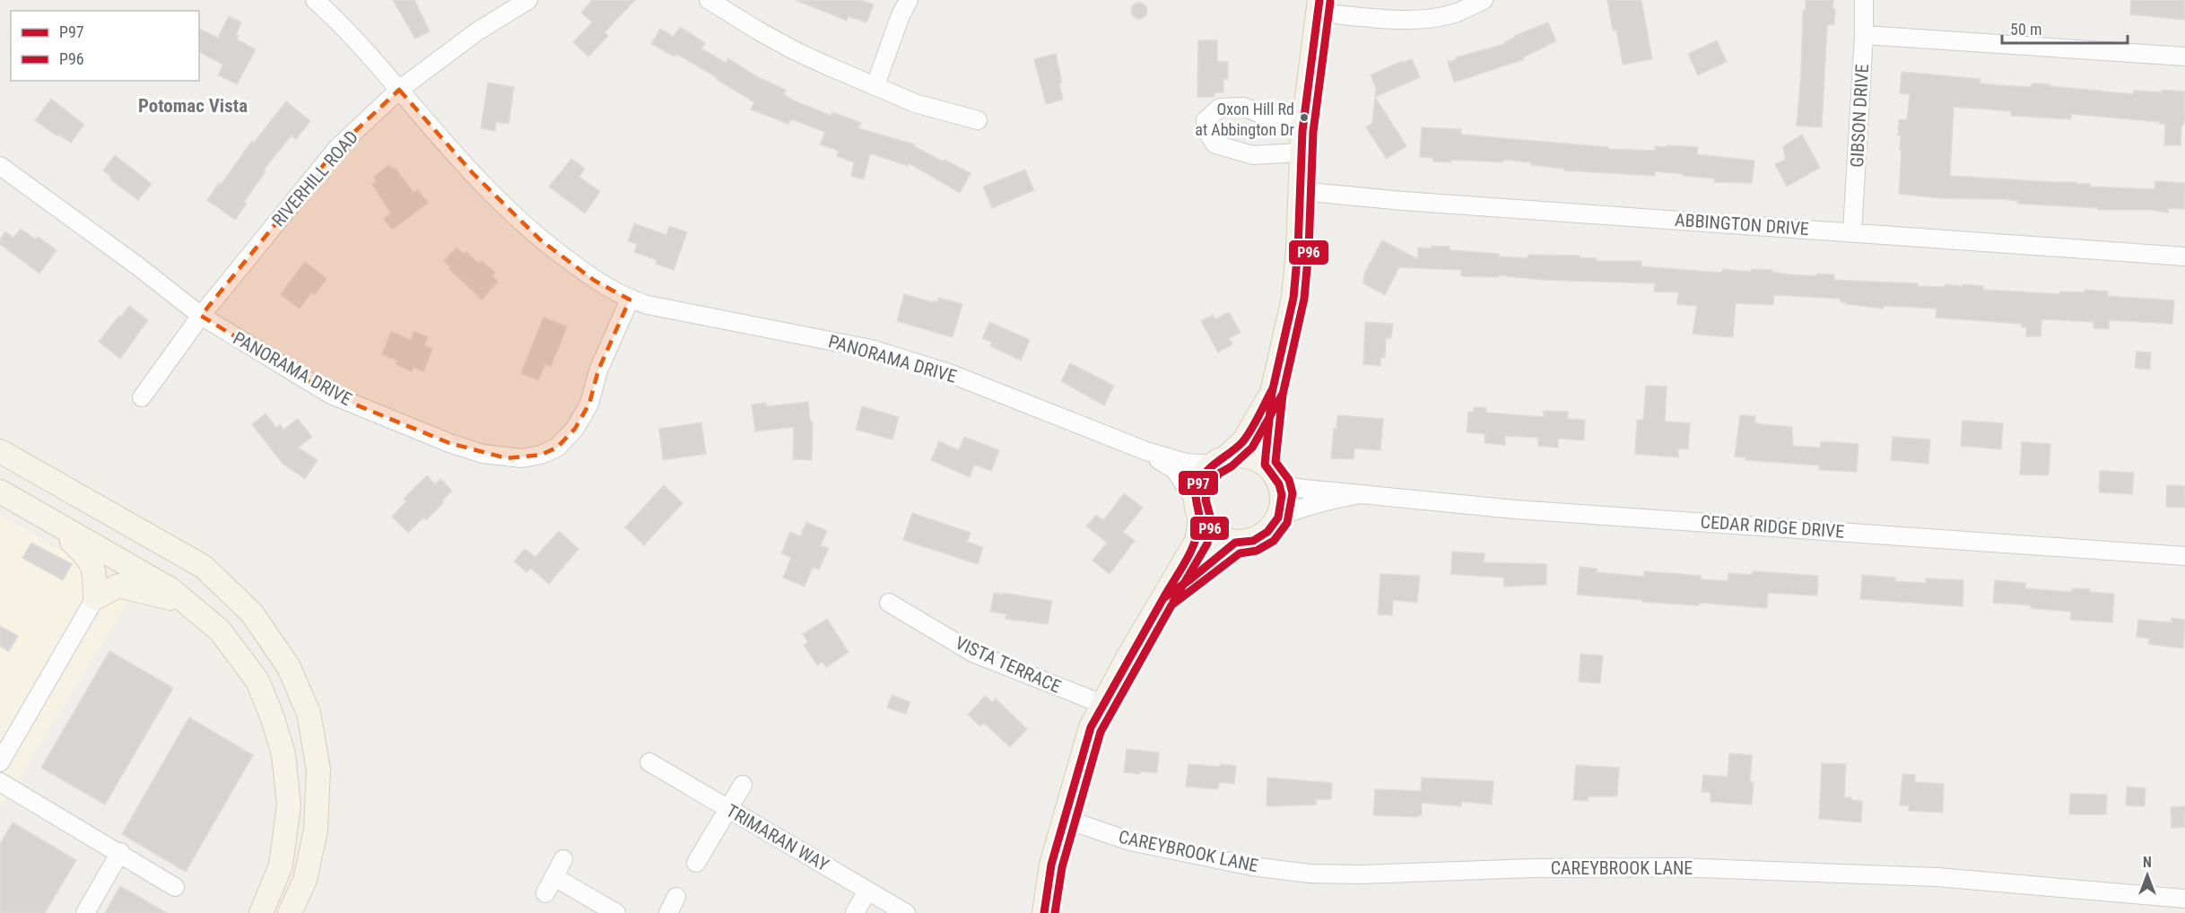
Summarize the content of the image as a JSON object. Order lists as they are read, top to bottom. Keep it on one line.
{"streets":{"street":["GIBSON DRIVE","RIVERHILL ROAD","ABBINGTON DRIVE","PANORAMA DRIVE","CEDAR RIDGE DRIVE","VISTA TERRACE","TRIMARAN WAY","CAREYBROOK LANE"]},"crossings":[["GIBSON DRIVE","ABBINGTON DRIVE"],["RIVERHILL ROAD","PANORAMA DRIVE"],["PANORAMA DRIVE","CEDAR RIDGE DRIVE"]],"districts":["Potomac Vista"],"places":["Oxon Hill Rd at Abbington Dr"],"lines":["transit line P97","transit line P96"],"legend":["P97","P96"],"scale_bar":"50 m","north":"top"}
